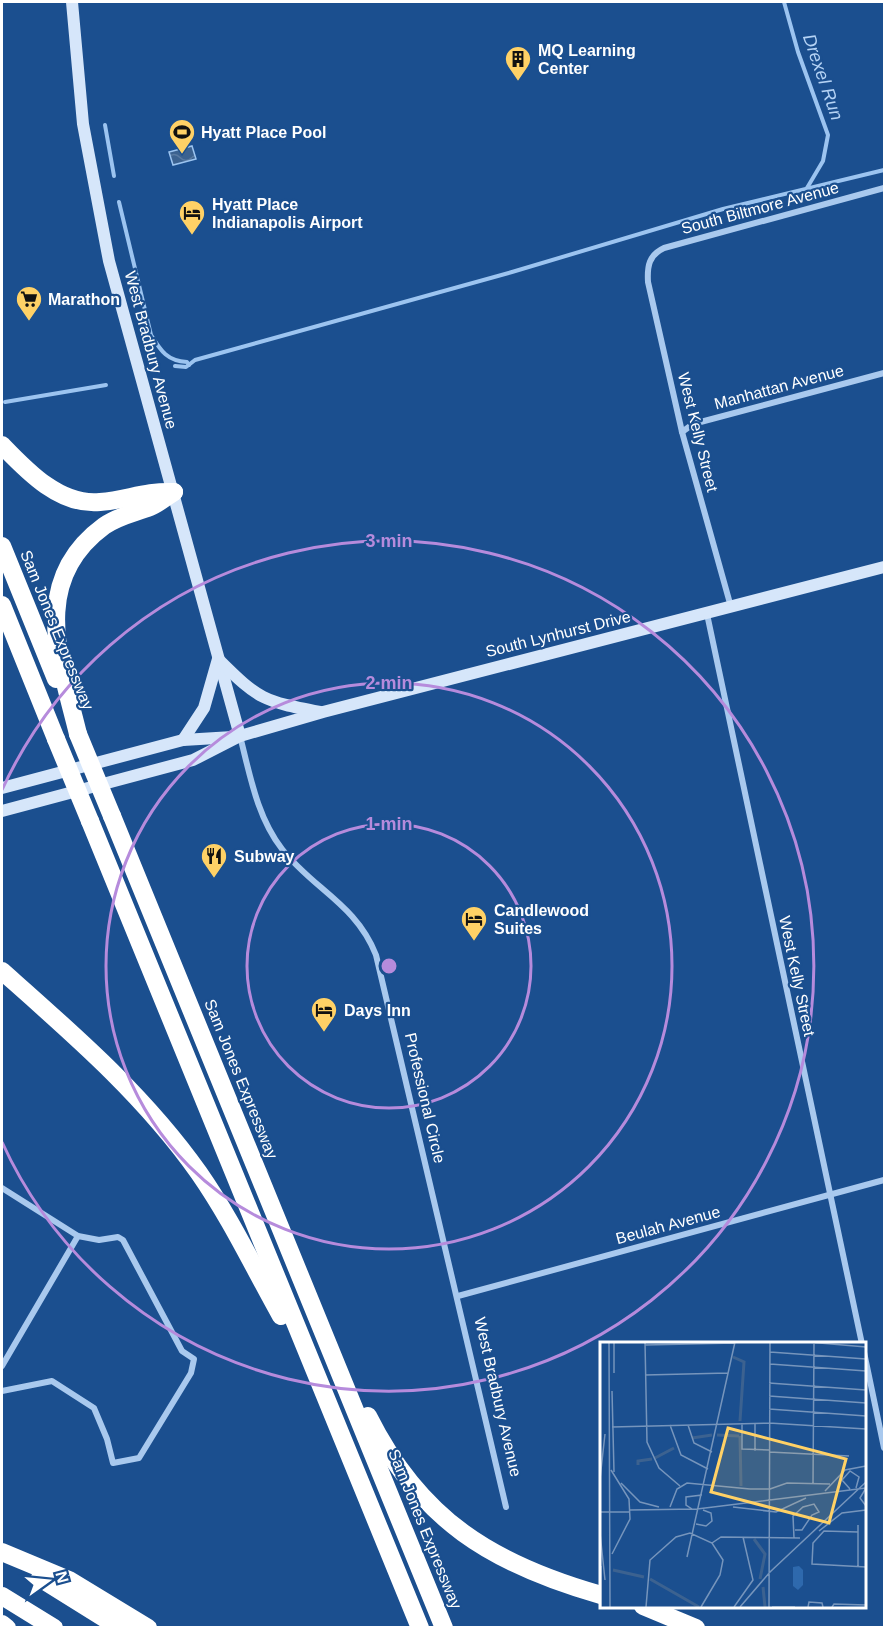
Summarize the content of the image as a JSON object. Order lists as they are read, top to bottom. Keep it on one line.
{"streets":{"highway":["Sam Jones Expressway"],"main road":["West Bradbury Avenue","South Lynhurst Drive"],"street":["South Biltmore Avenue","Manhattan Avenue","West Kelly Street","Professional Circle","Beulah Avenue"]},"crossings":[["South Biltmore Avenue","West Kelly Street"],["West Bradbury Avenue","South Lynhurst Drive"],["West Bradbury Avenue","Professional Circle"],["West Bradbury Avenue","Beulah Avenue"],["Manhattan Avenue","West Kelly Street"],["West Kelly Street","South Lynhurst Drive"],["West Kelly Street","Beulah Avenue"],["South Lynhurst Drive","Professional Circle"],["Professional Circle","Beulah Avenue"]],"water":["Drexel Run"],"places":{"building":["MQ Learning Center"],"sports":["Hyatt Place Pool"],"hotel":["Hyatt Place Indianapolis Airport","Candlewood Suites","Days Inn"],"supermarket":["Marathon"],"restaurant":["Subway"]},"north":"right","rings":["3 min","2 min","1 min"]}
